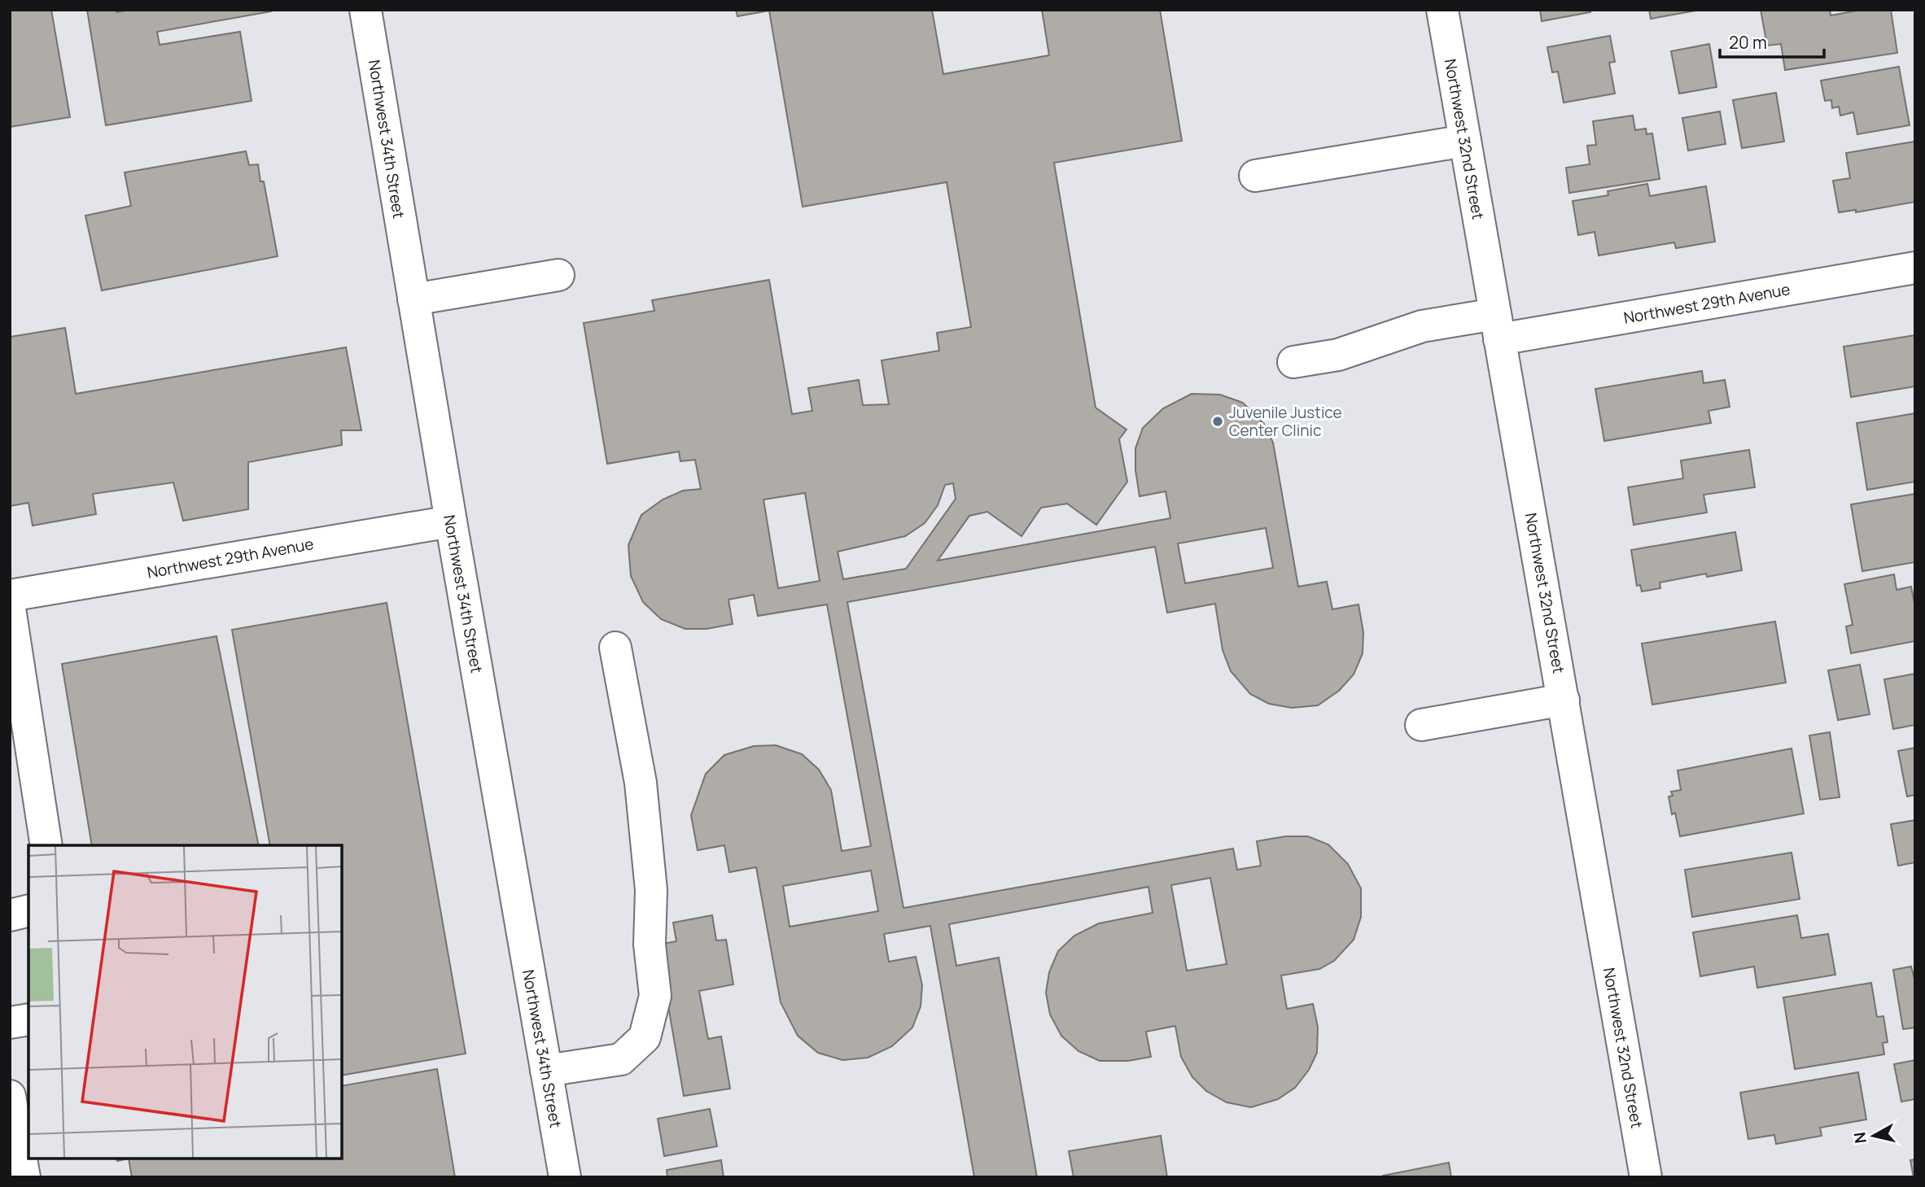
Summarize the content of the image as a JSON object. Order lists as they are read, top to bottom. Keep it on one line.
{"streets":{"street":["Northwest 34th Street","Northwest 32nd Street","Northwest 29th Avenue"]},"crossings":[["Northwest 34th Street","Northwest 29th Avenue"],["Northwest 32nd Street","Northwest 29th Avenue"]],"places":["Juvenile Justice Center Clinic"],"scale_bar":"20 m","north":"left"}
